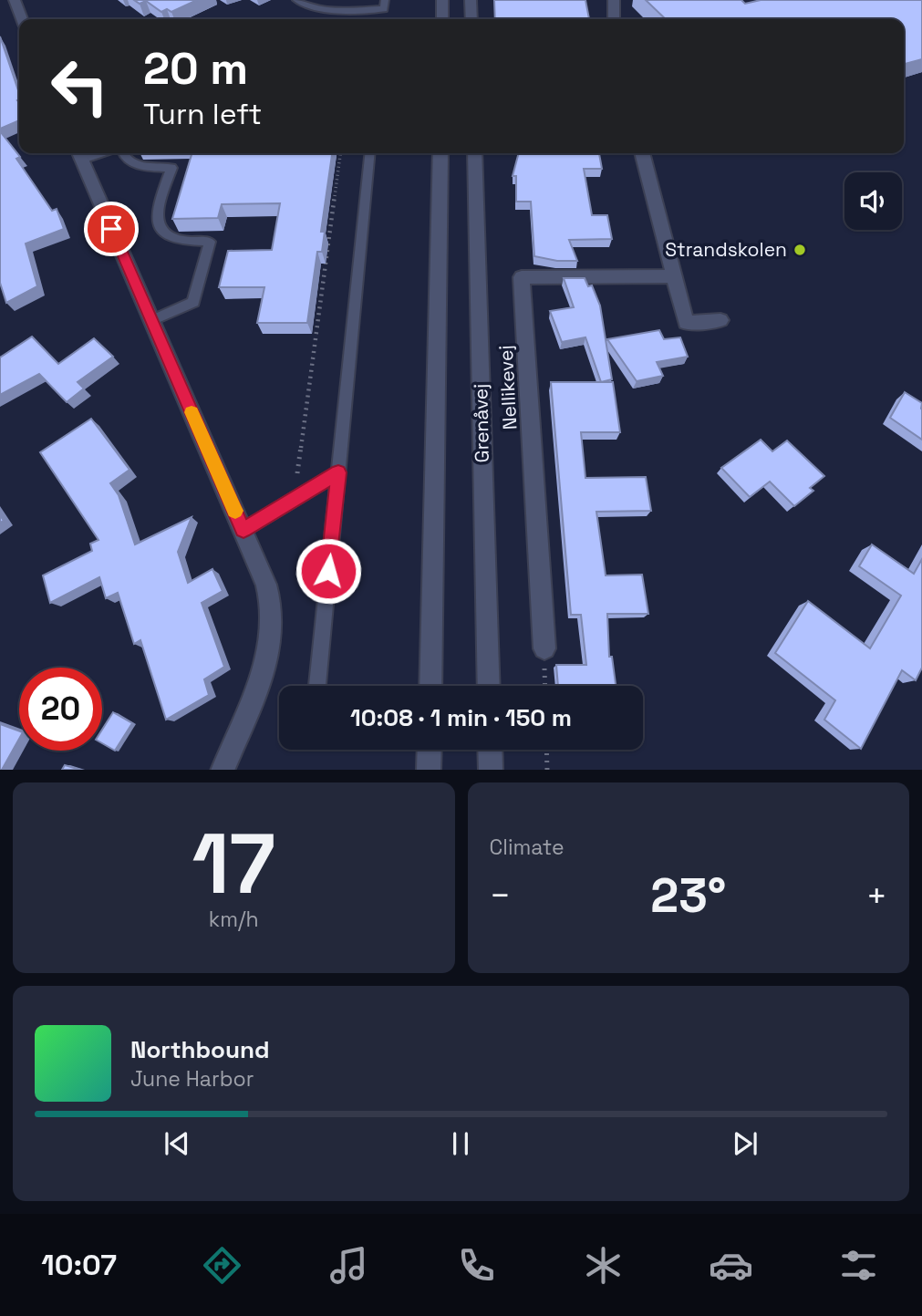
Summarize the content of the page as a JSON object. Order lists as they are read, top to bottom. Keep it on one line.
{"streets":{"street":["Nellikevej","Grenåvej"]},"places":["Strandskolen"],"page":{"turn":["20 m","Turn left"],"limit":"20","trip":"10:08 · 1 min · 150 m","tile":[["17","km/h"],"Climate"],"heat":["−","23°","+"],"song":["Northbound","June Harbor"],"tabs":"10:07"}}
